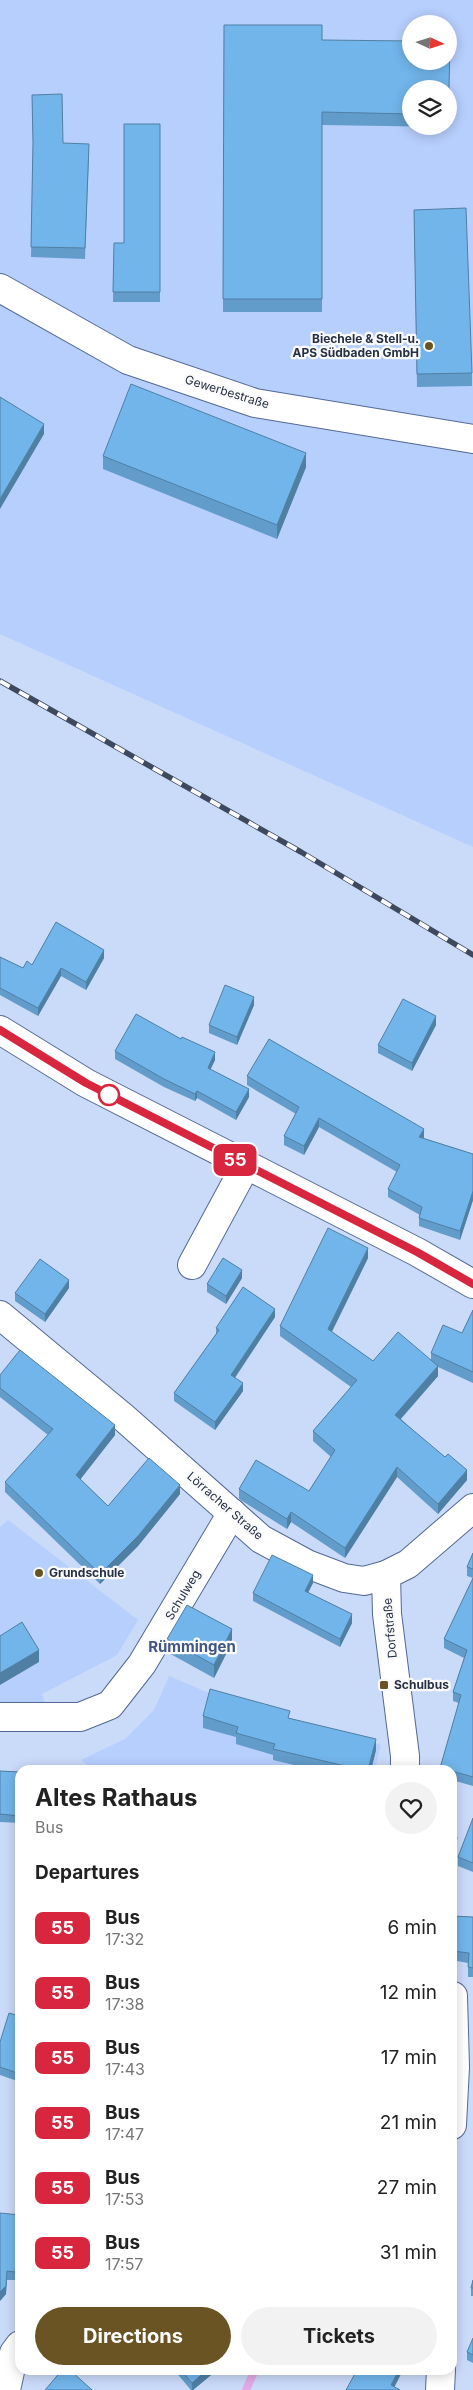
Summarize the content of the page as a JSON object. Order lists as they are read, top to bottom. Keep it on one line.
{"streets":{"street":["Gewerbestraße","Lörracher Straße","Schulweg","Dorfstraße"]},"crossings":[["Lörracher Straße","Schulweg"],["Lörracher Straße","Dorfstraße"]],"districts":["Rümmingen"],"places":{"other":["Biechele & Stell-u. APS Südbaden GmbH","Grundschule"],"transit":["Schulbus"]},"lines":["bus line 55"],"north":"right","page":{"on_map":"55","heading":[["Altes Rathaus","Bus"],"Departures"],"list":[{"mark":"55","name":"Bus","note":"17:32","value":"6 min"},{"mark":"55","name":"Bus","note":"17:38","value":"12 min"},{"mark":"55","name":"Bus","note":"17:43","value":"17 min"},{"mark":"55","name":"Bus","note":"17:47","value":"21 min"},{"mark":"55","name":"Bus","note":"17:53","value":"27 min"},{"mark":"55","name":"Bus","note":"17:57","value":"31 min"}],"buttons":["Directions","Tickets"]}}
